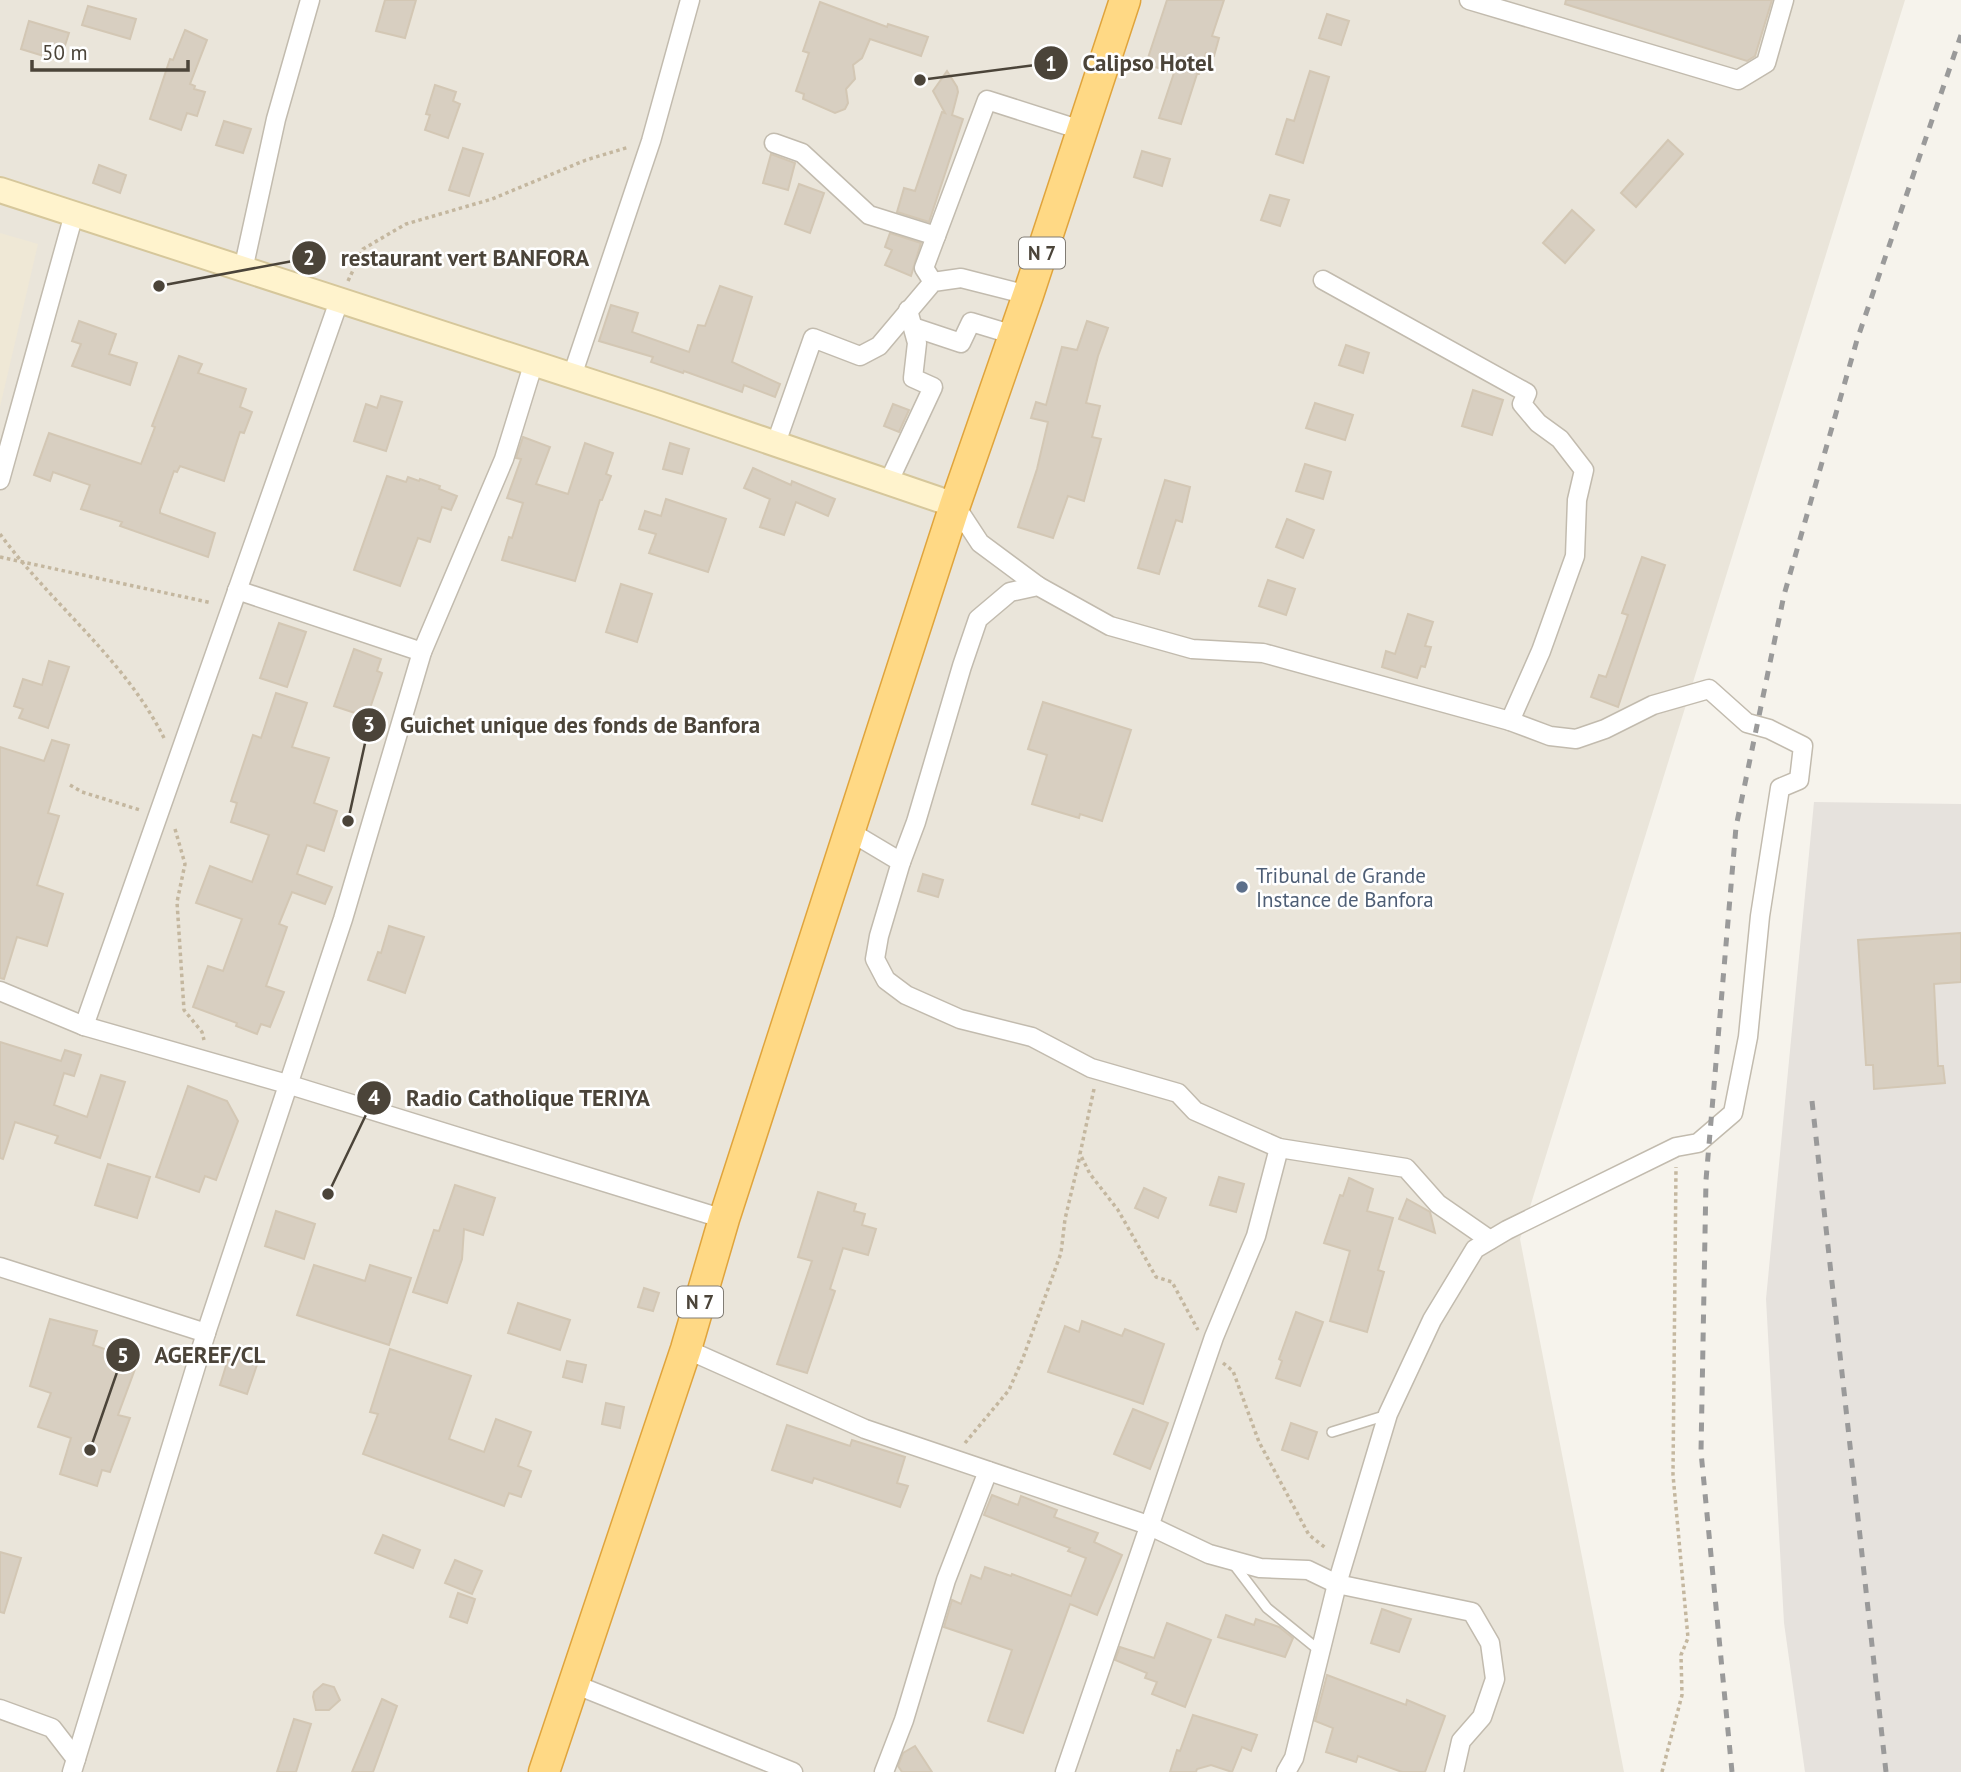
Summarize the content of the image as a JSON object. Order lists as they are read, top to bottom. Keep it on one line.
{"streets":{"highway":["N 7"]},"places":["Calipso Hotel","restaurant vert BANFORA","Guichet unique des fonds de Banfora","Tribunal de Grande Instance de Banfora","Radio Catholique TERIYA","AGEREF/CL"],"scale_bar":"50 m"}
